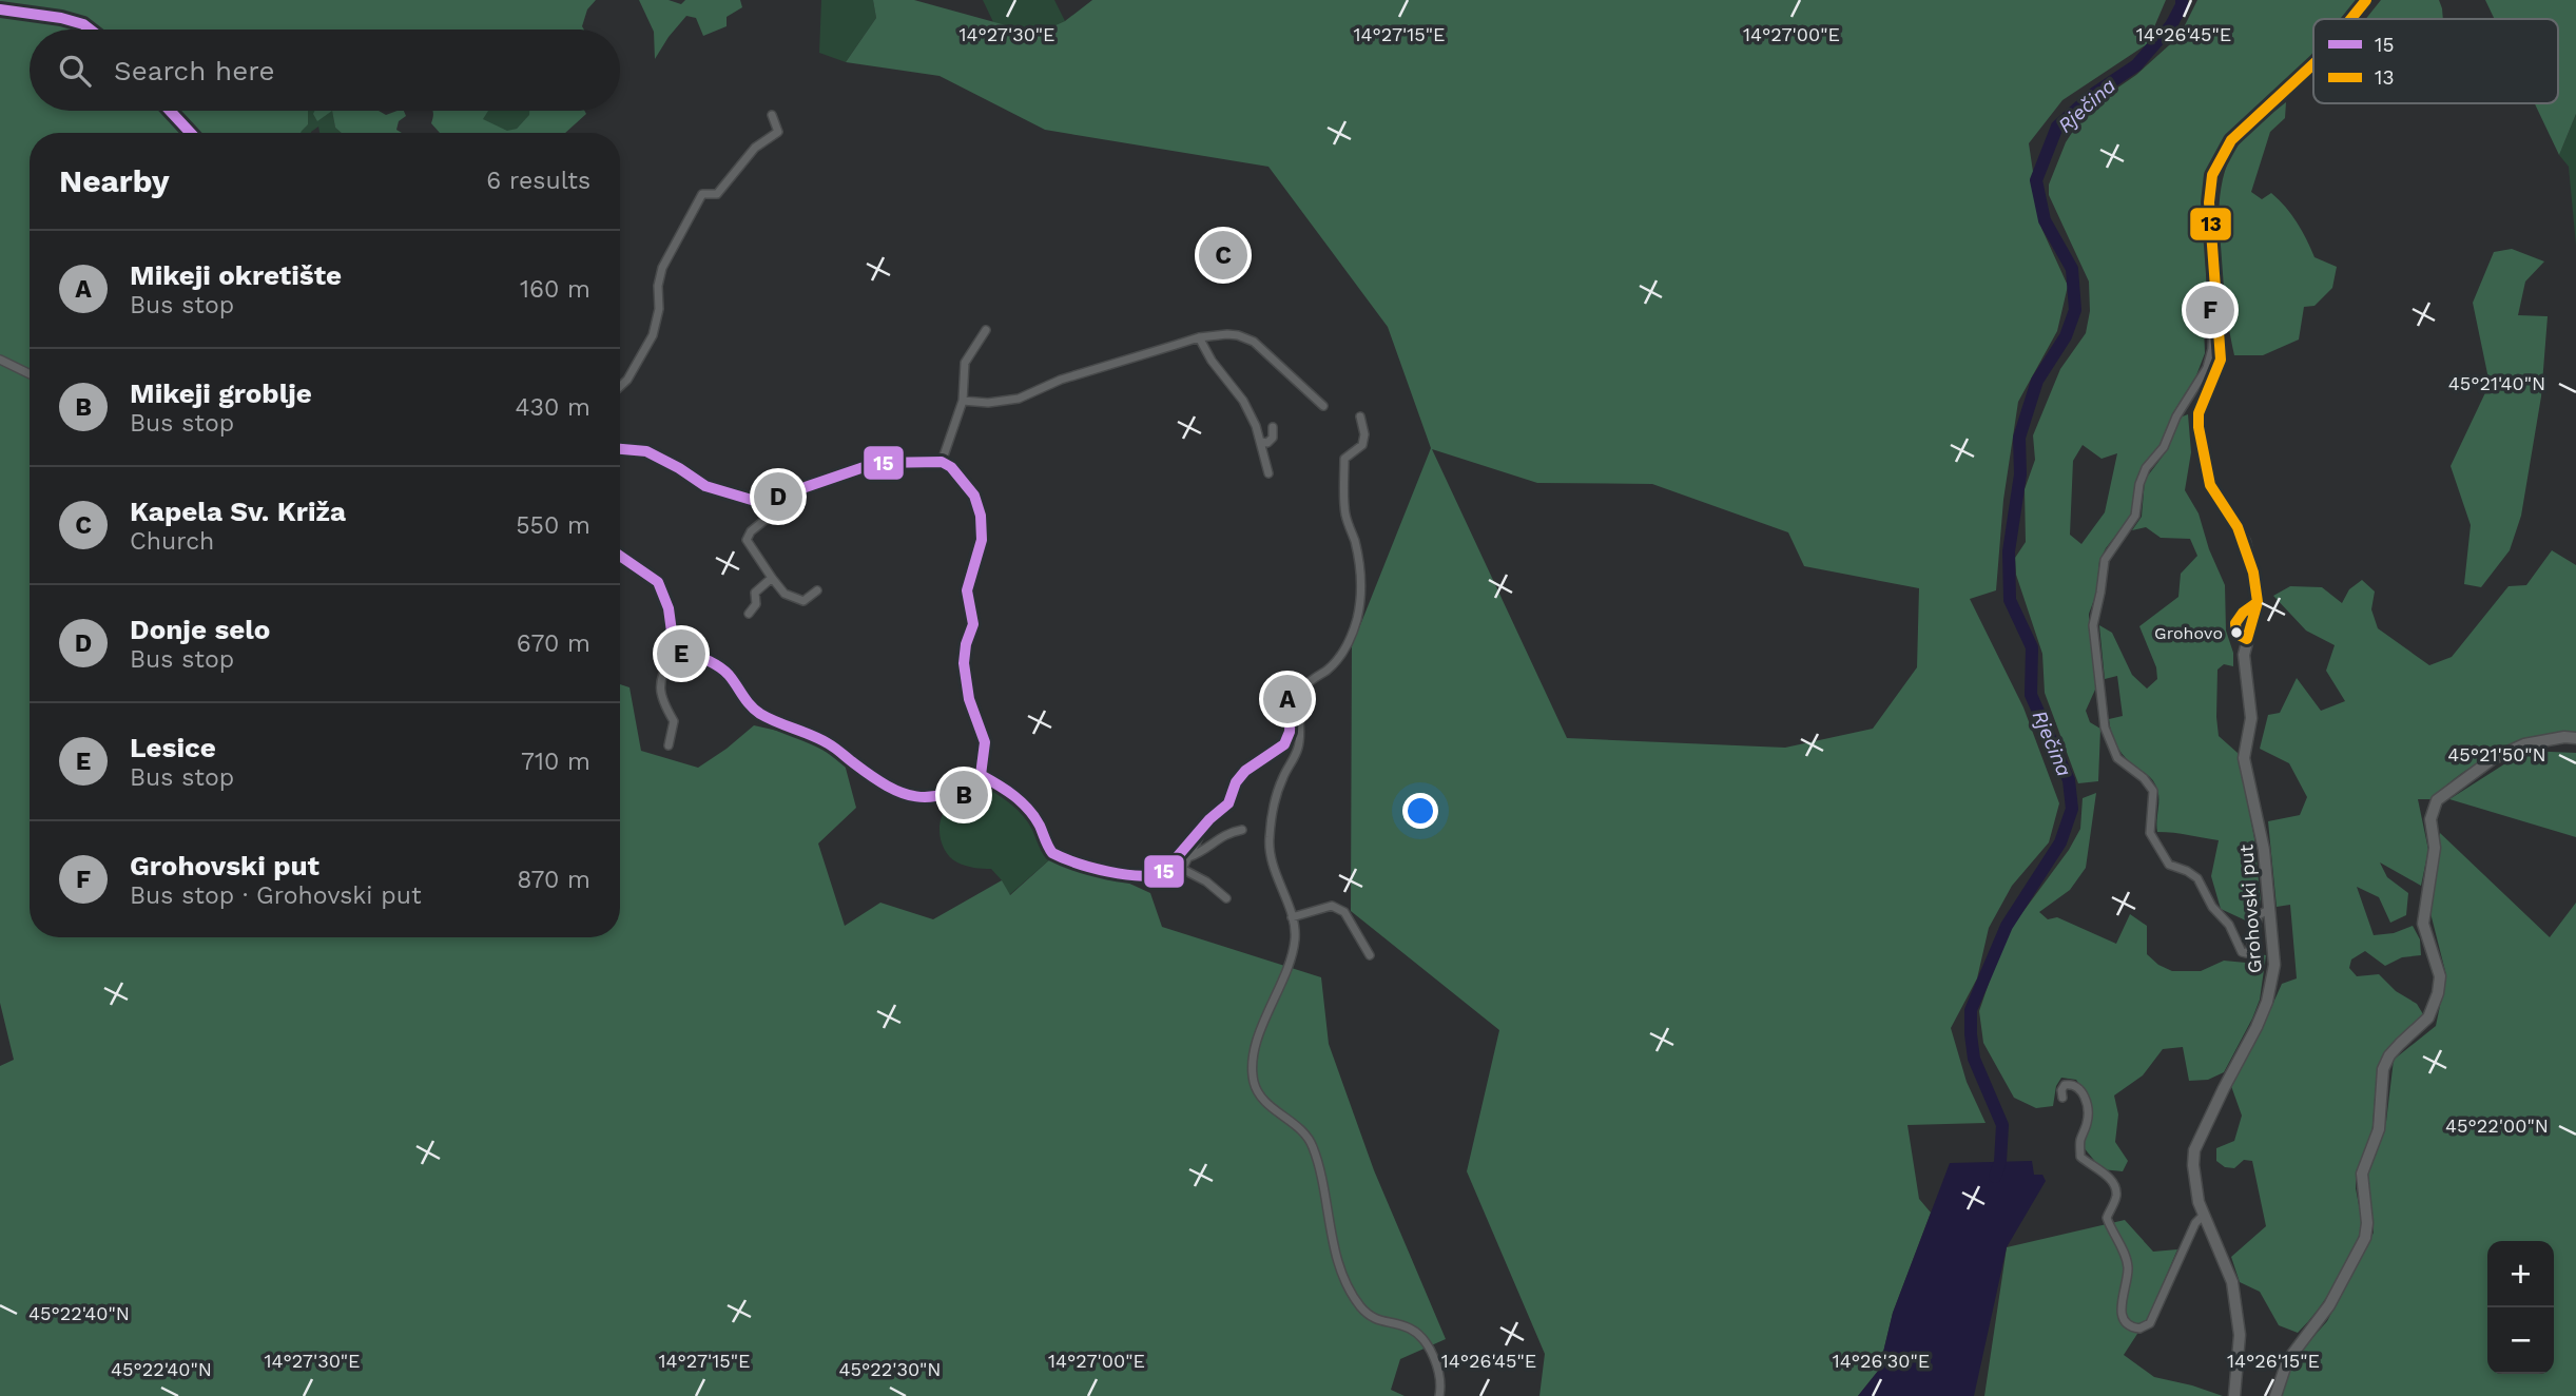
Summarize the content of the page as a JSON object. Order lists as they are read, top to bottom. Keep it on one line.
{"streets":{"main road":["Grohovski put"]},"water":["Rječina"],"places":["Grohovo"],"lines":["transit line 13","transit line 15"],"legend":["15","13"],"page":{"search":"Search here","heading":["Nearby","6 results"],"pins":["C","F","D","E","A","B"],"list":[{"mark":"A","name":"Mikeji okretište","note":"Bus stop","value":"160 m"},{"mark":"B","name":"Mikeji groblje","note":"Bus stop","value":"430 m"},{"mark":"C","name":"Kapela Sv. Križa","note":"Church","value":"550 m"},{"mark":"D","name":"Donje selo","note":"Bus stop","value":"670 m"},{"mark":"E","name":"Lesice","note":"Bus stop","value":"710 m"},{"mark":"F","name":"Grohovski put","note":"Bus stop · Grohovski put","value":"870 m"}],"map_buttons":["+","−"]},"coordinates":["14°27'30\"E","14°27'15\"E","14°27'00\"E","14°26'45\"E","45°21'40\"N","45°21'50\"N","45°22'00\"N","45°22'40\"N","14°26'30\"E","14°26'15\"E","45°22'30\"N"]}
